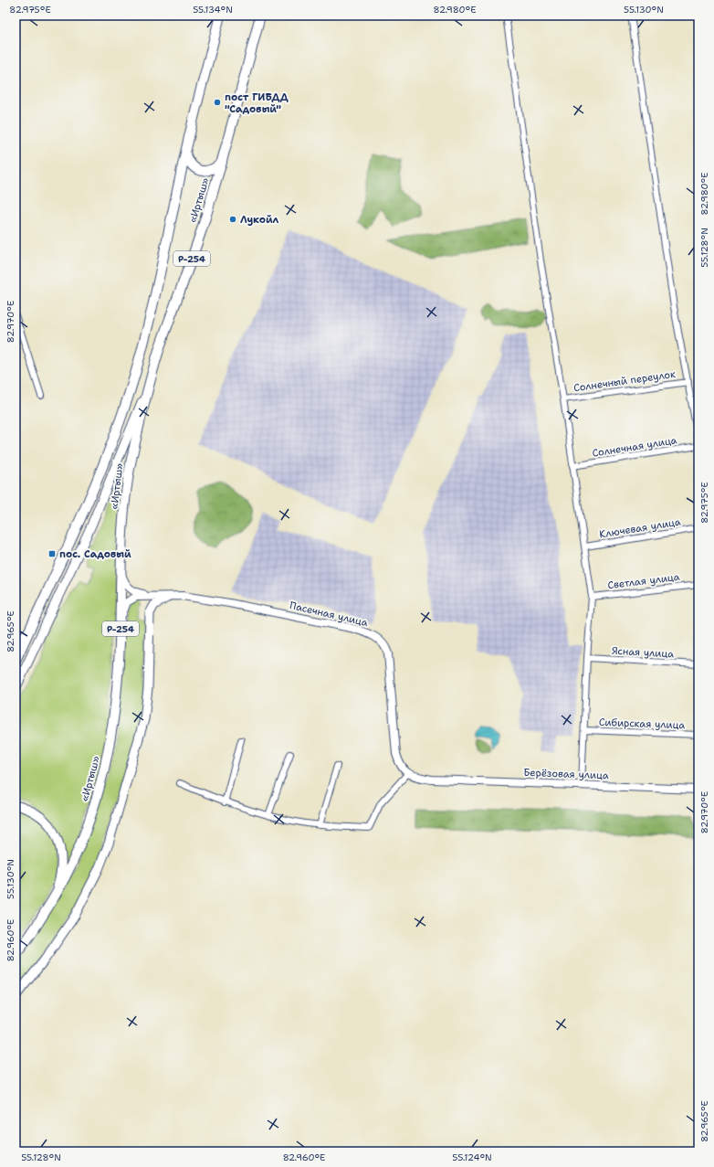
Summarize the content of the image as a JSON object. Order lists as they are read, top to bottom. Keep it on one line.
{"streets":{"highway":["«Иртыш»","Р-254"],"main road":["Пасечная улица","Берёзовая улица"],"street":["Солнечный переулок","Солнечная улица","Ключевая улица","Светлая улица","Ясная улица","Сибирская улица"]},"crossings":[["Пасечная улица","Берёзовая улица"]],"places":{"other":["пост ГИБДД \"Садовый\"","Лукойл"],"transit":["пос. Садовый"]},"coordinates":["82.975°E","55.134°N","82.980°E","55.130°N","55.128°N","82.970°E","82.965°E","82.960°E","55.124°N"]}
